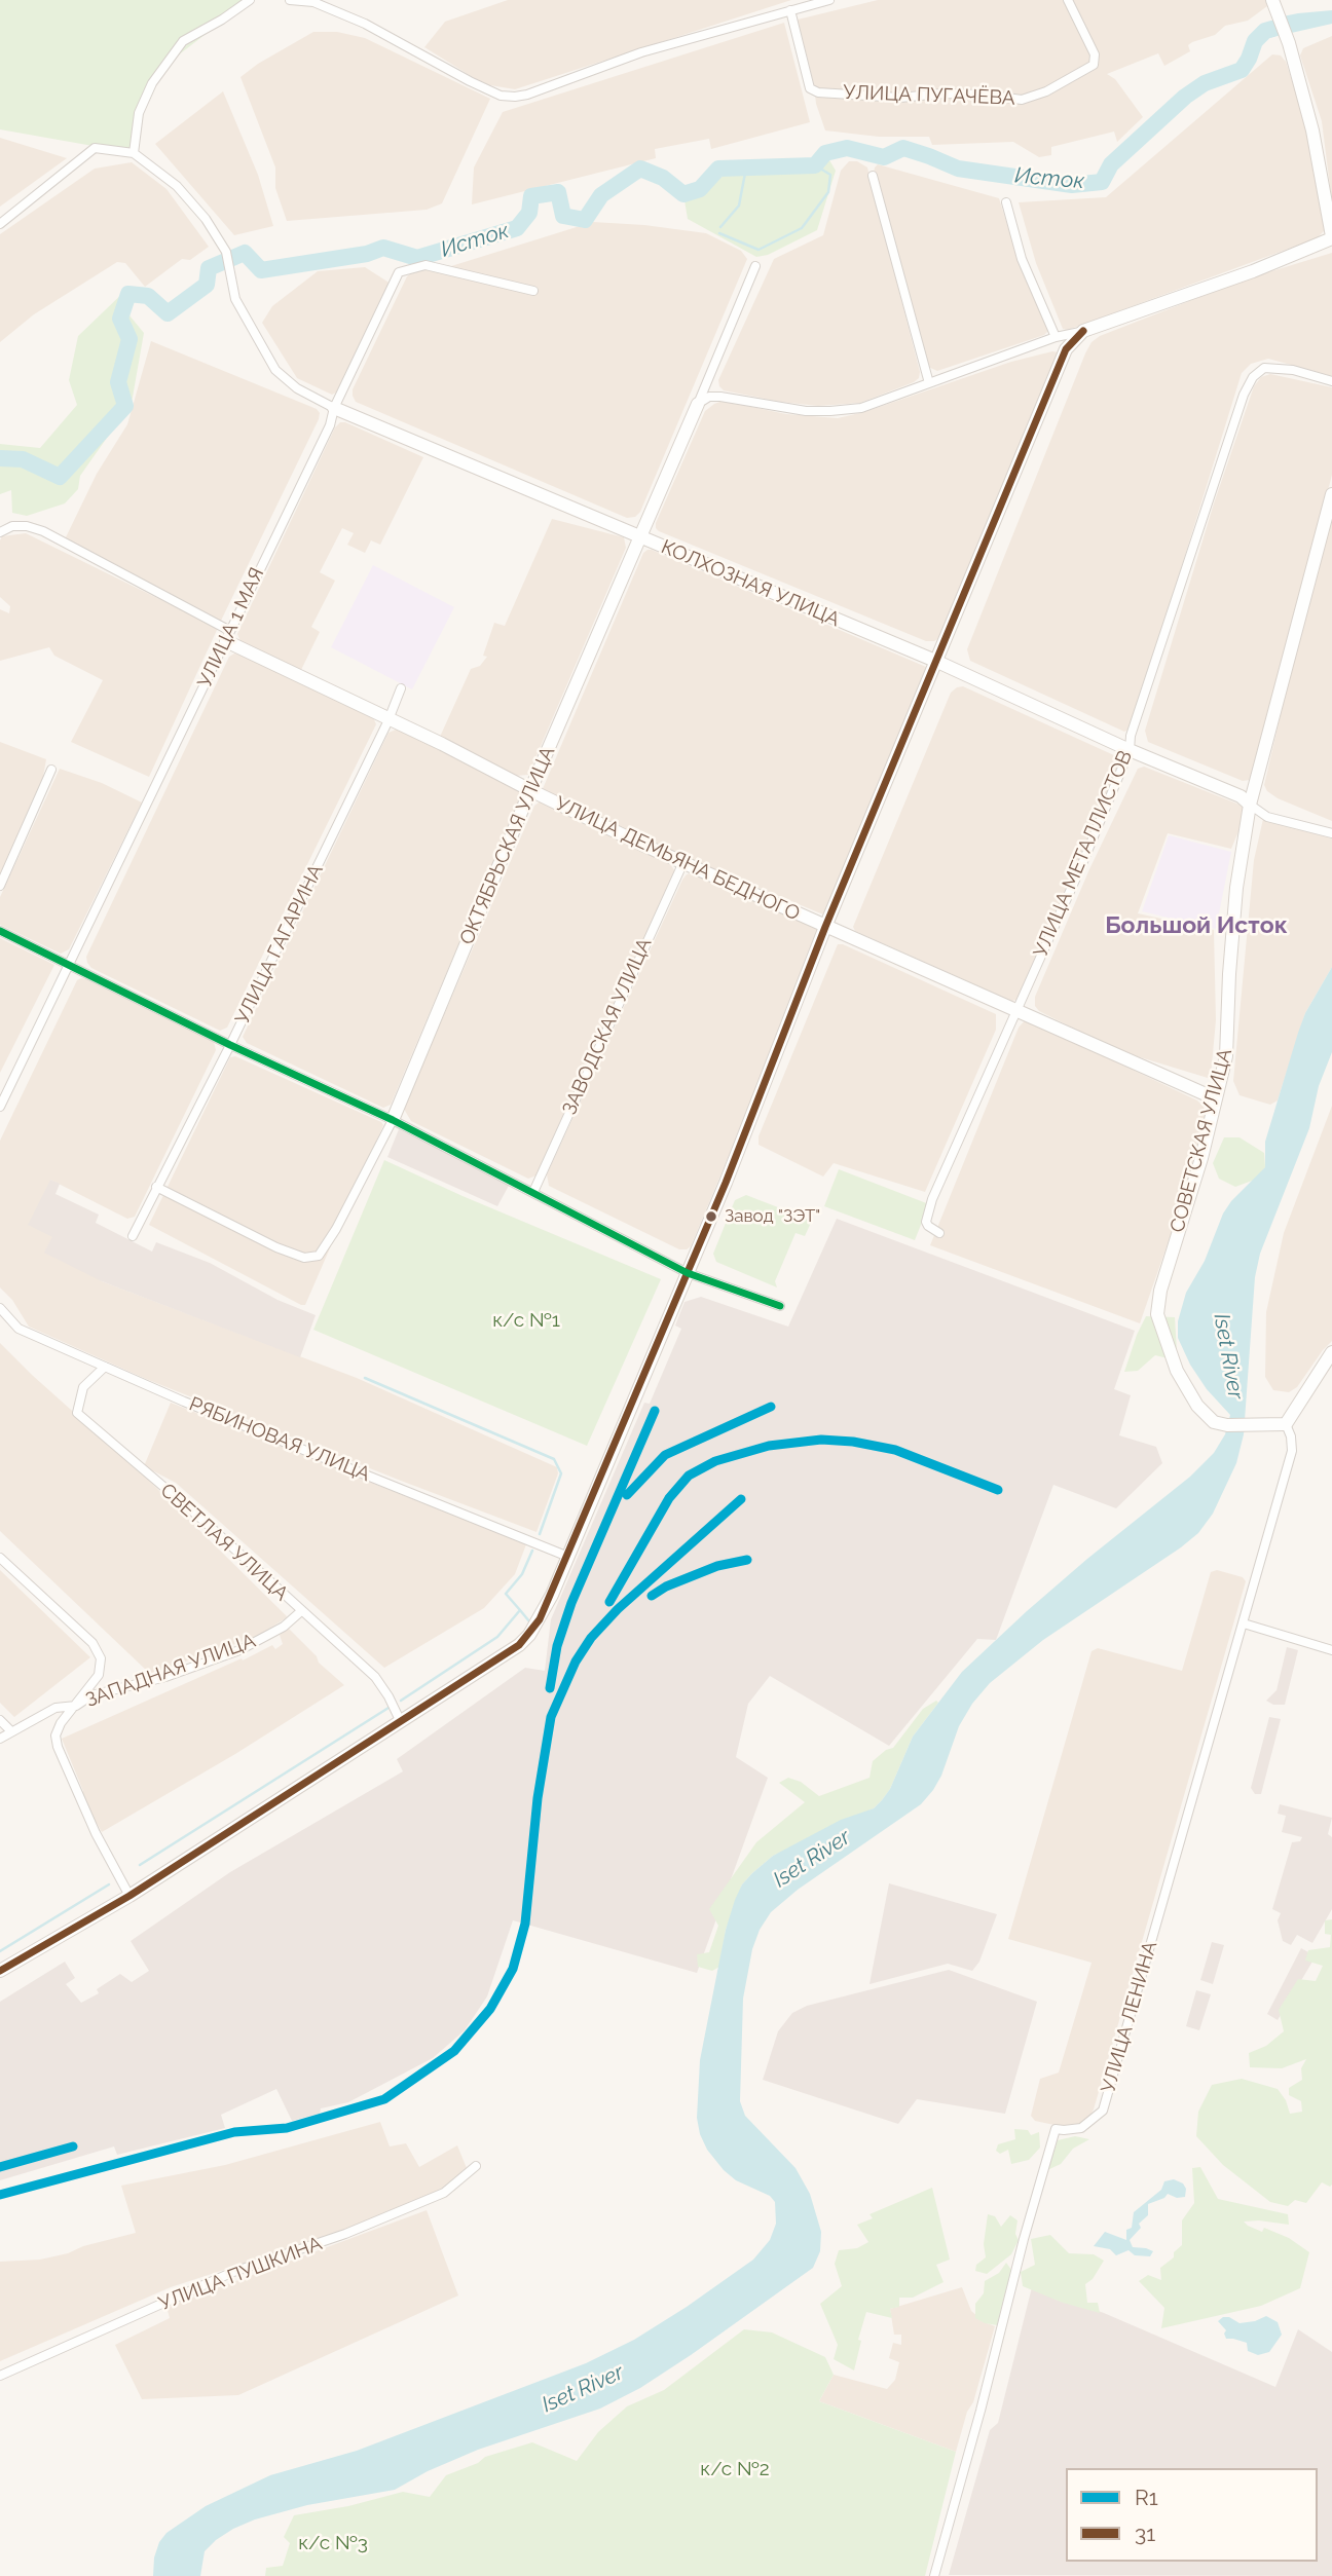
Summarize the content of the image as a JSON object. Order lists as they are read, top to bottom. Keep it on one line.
{"streets":{"street":["УЛИЦА ПУГАЧЁВА","КОЛХОЗНАЯ УЛИЦА","УЛИЦА 1 МАЯ","ОКТЯБРЬСКАЯ УЛИЦА","УЛИЦА МЕТАЛЛИСТОВ","УЛИЦА ДЕМЬЯНА БЕДНОГО","УЛИЦА ГАГАРИНА","ЗАВОДСКАЯ УЛИЦА","СОВЕТСКАЯ УЛИЦА","РЯБИНОВАЯ УЛИЦА","СВЕТЛАЯ УЛИЦА","ЗАПАДНАЯ УЛИЦА","УЛИЦА ЛЕНИНА","УЛИЦА ПУШКИНА"]},"crossings":[["КОЛХОЗНАЯ УЛИЦА","УЛИЦА 1 МАЯ"],["КОЛХОЗНАЯ УЛИЦА","ОКТЯБРЬСКАЯ УЛИЦА"],["КОЛХОЗНАЯ УЛИЦА","УЛИЦА МЕТАЛЛИСТОВ"],["КОЛХОЗНАЯ УЛИЦА","СОВЕТСКАЯ УЛИЦА"],["УЛИЦА 1 МАЯ","УЛИЦА ДЕМЬЯНА БЕДНОГО"],["ОКТЯБРЬСКАЯ УЛИЦА","УЛИЦА ДЕМЬЯНА БЕДНОГО"],["ОКТЯБРЬСКАЯ УЛИЦА","УЛИЦА ГАГАРИНА"],["УЛИЦА МЕТАЛЛИСТОВ","УЛИЦА ДЕМЬЯНА БЕДНОГО"],["УЛИЦА ДЕМЬЯНА БЕДНОГО","УЛИЦА ГАГАРИНА"],["УЛИЦА ДЕМЬЯНА БЕДНОГО","ЗАВОДСКАЯ УЛИЦА"],["УЛИЦА ДЕМЬЯНА БЕДНОГО","СОВЕТСКАЯ УЛИЦА"],["СОВЕТСКАЯ УЛИЦА","УЛИЦА ЛЕНИНА"],["РЯБИНОВАЯ УЛИЦА","СВЕТЛАЯ УЛИЦА"],["СВЕТЛАЯ УЛИЦА","ЗАПАДНАЯ УЛИЦА"]],"districts":["Большой Исток"],"water":["Исток","Iset River"],"parks":["к/с №1","к/с №2","к/с №3"],"places":["Завод \"ЗЭТ\""],"lines":["transit line 31","transit line R1"],"legend":["R1","31"]}
